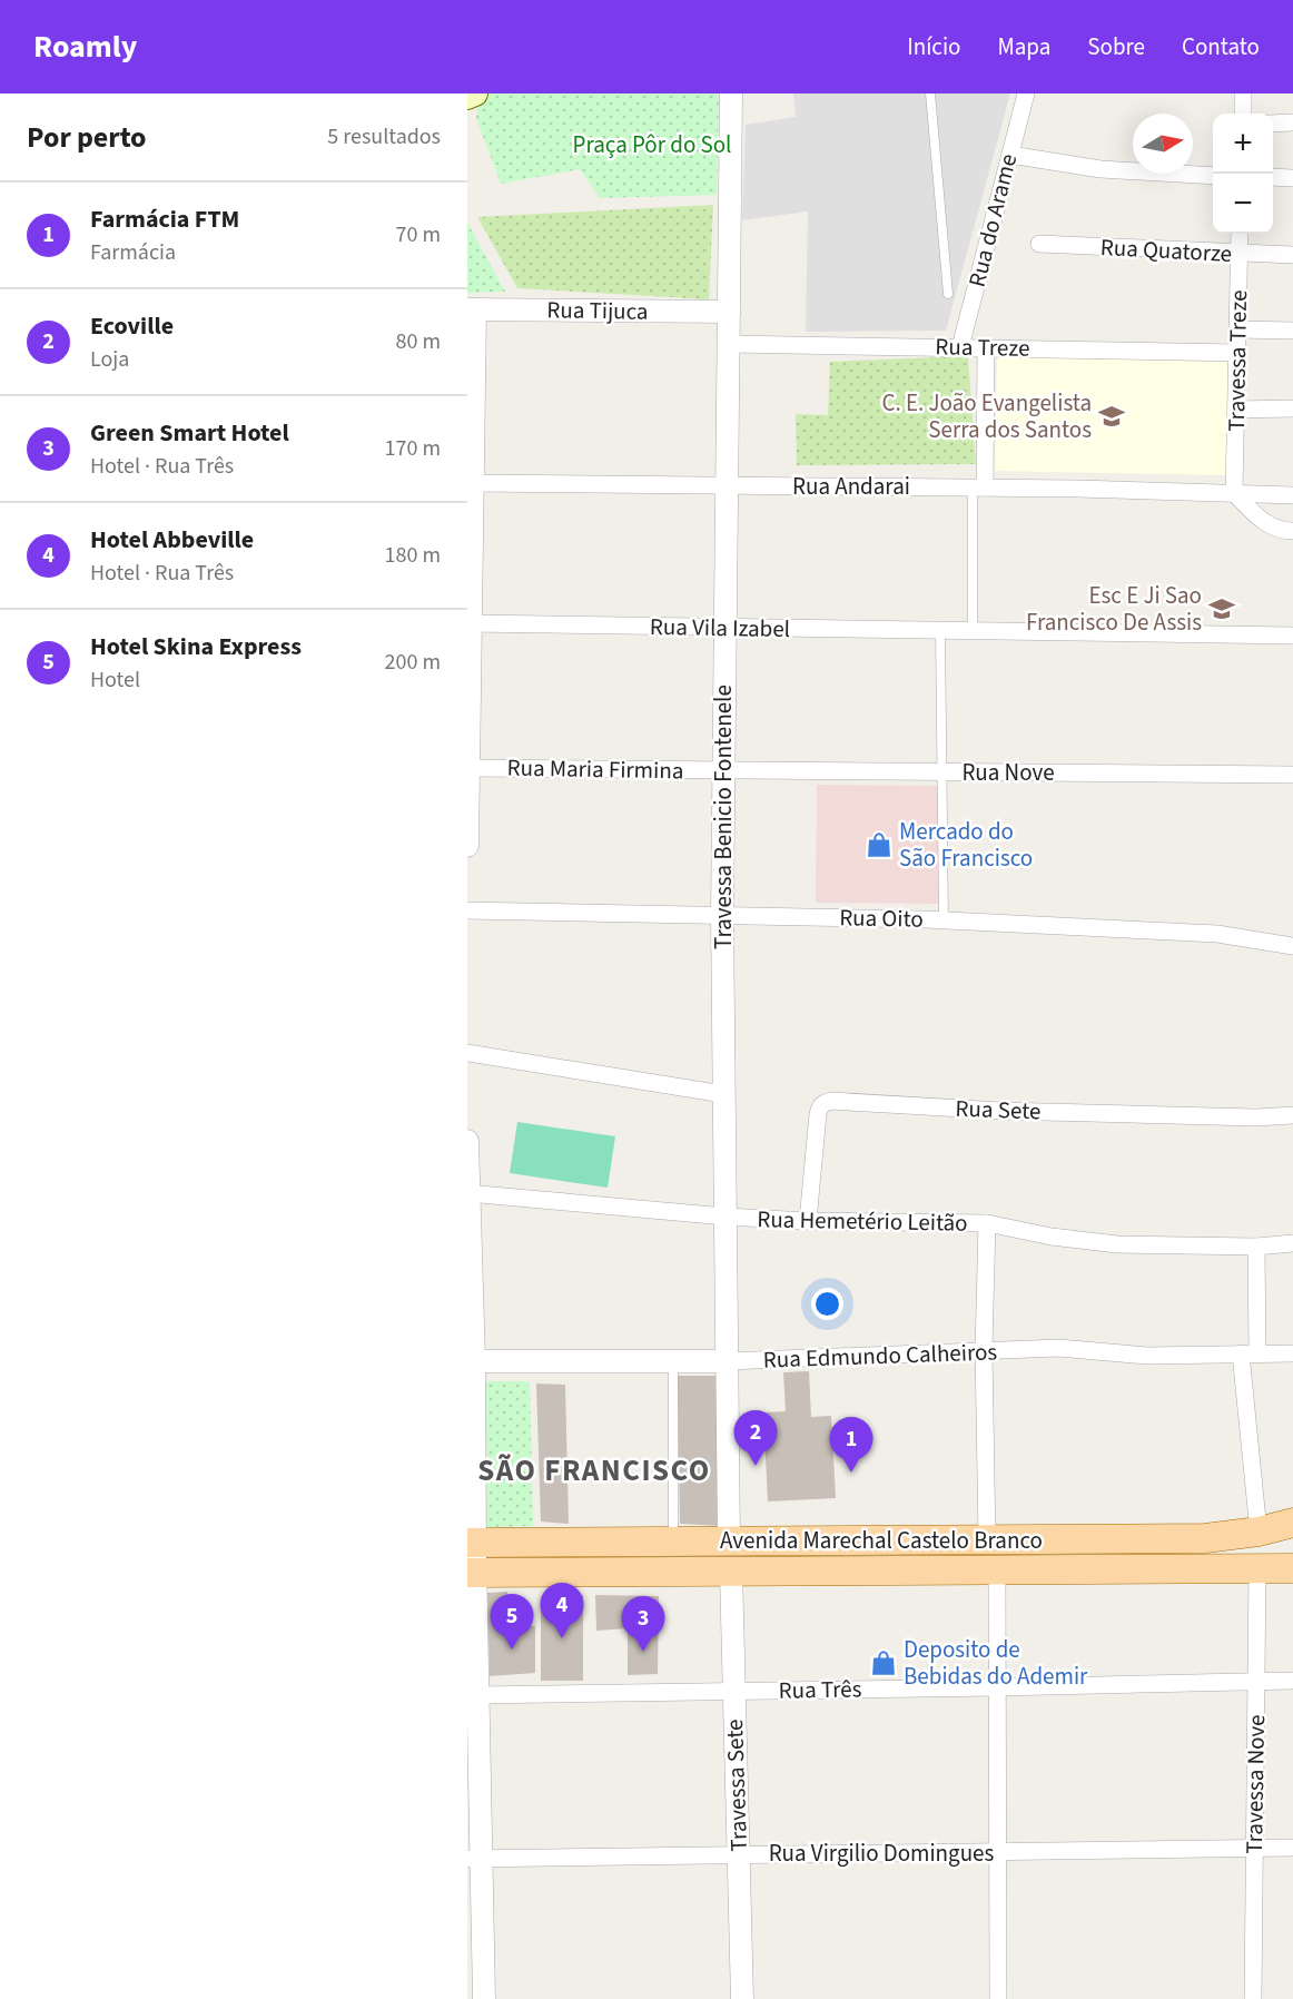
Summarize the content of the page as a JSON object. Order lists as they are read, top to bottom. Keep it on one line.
{"streets":{"main road":["Avenida Marechal Castelo Branco"],"street":["Rua do Arame","Rua Quatorze","Rua Tijuca","Rua Treze","Travessa Treze","Rua Andarai","Rua Vila Izabel","Rua Maria Firmina","Rua Nove","Travessa Benicio Fontenele","Rua Oito","Rua Sete","Rua Hemetério Leitão","Rua Edmundo Calheiros","Rua Três","Travessa Nove","Travessa Sete","Rua Virgilio Domingues"]},"crossings":[["Rua do Arame","Rua Treze"],["Rua Quatorze","Travessa Treze"],["Rua Tijuca","Travessa Benicio Fontenele"],["Rua Treze","Travessa Treze"],["Rua Treze","Travessa Benicio Fontenele"],["Travessa Treze","Rua Andarai"],["Rua Andarai","Travessa Benicio Fontenele"],["Rua Vila Izabel","Travessa Benicio Fontenele"],["Rua Maria Firmina","Rua Nove"],["Rua Maria Firmina","Travessa Benicio Fontenele"],["Rua Nove","Travessa Benicio Fontenele"],["Travessa Benicio Fontenele","Rua Oito"],["Travessa Benicio Fontenele","Rua Hemetério Leitão"],["Travessa Benicio Fontenele","Rua Edmundo Calheiros"],["Travessa Benicio Fontenele","Avenida Marechal Castelo Branco"],["Rua Sete","Rua Hemetério Leitão"],["Avenida Marechal Castelo Branco","Travessa Nove"],["Avenida Marechal Castelo Branco","Travessa Sete"],["Rua Três","Travessa Nove"],["Rua Três","Travessa Sete"],["Travessa Nove","Rua Virgilio Domingues"],["Travessa Sete","Rua Virgilio Domingues"]],"districts":["SÃO FRANCISCO"],"parks":["Praça Pôr do Sol"],"places":{"school or university":["C. E. João Evangelista Serra dos Santos","Esc E Ji Sao Francisco De Assis"],"shop":["Mercado do São Francisco","Deposito de Bebidas do Ademir"]},"north":"right","page":{"header":"Roamly","nav":["Início","Mapa","Sobre","Contato"],"heading":["Por perto","5 resultados"],"map_buttons":["+","−"],"list":[{"mark":"1","name":"Farmácia FTM","note":"Farmácia","value":"70 m"},{"mark":"2","name":"Ecoville","note":"Loja","value":"80 m"},{"mark":"3","name":"Green Smart Hotel","note":"Hotel · Rua Três","value":"170 m"},{"mark":"4","name":"Hotel Abbeville","note":"Hotel · Rua Três","value":"180 m"},{"mark":"5","name":"Hotel Skina Express","note":"Hotel","value":"200 m"}],"pins":["2","1","4","5","3"]}}
